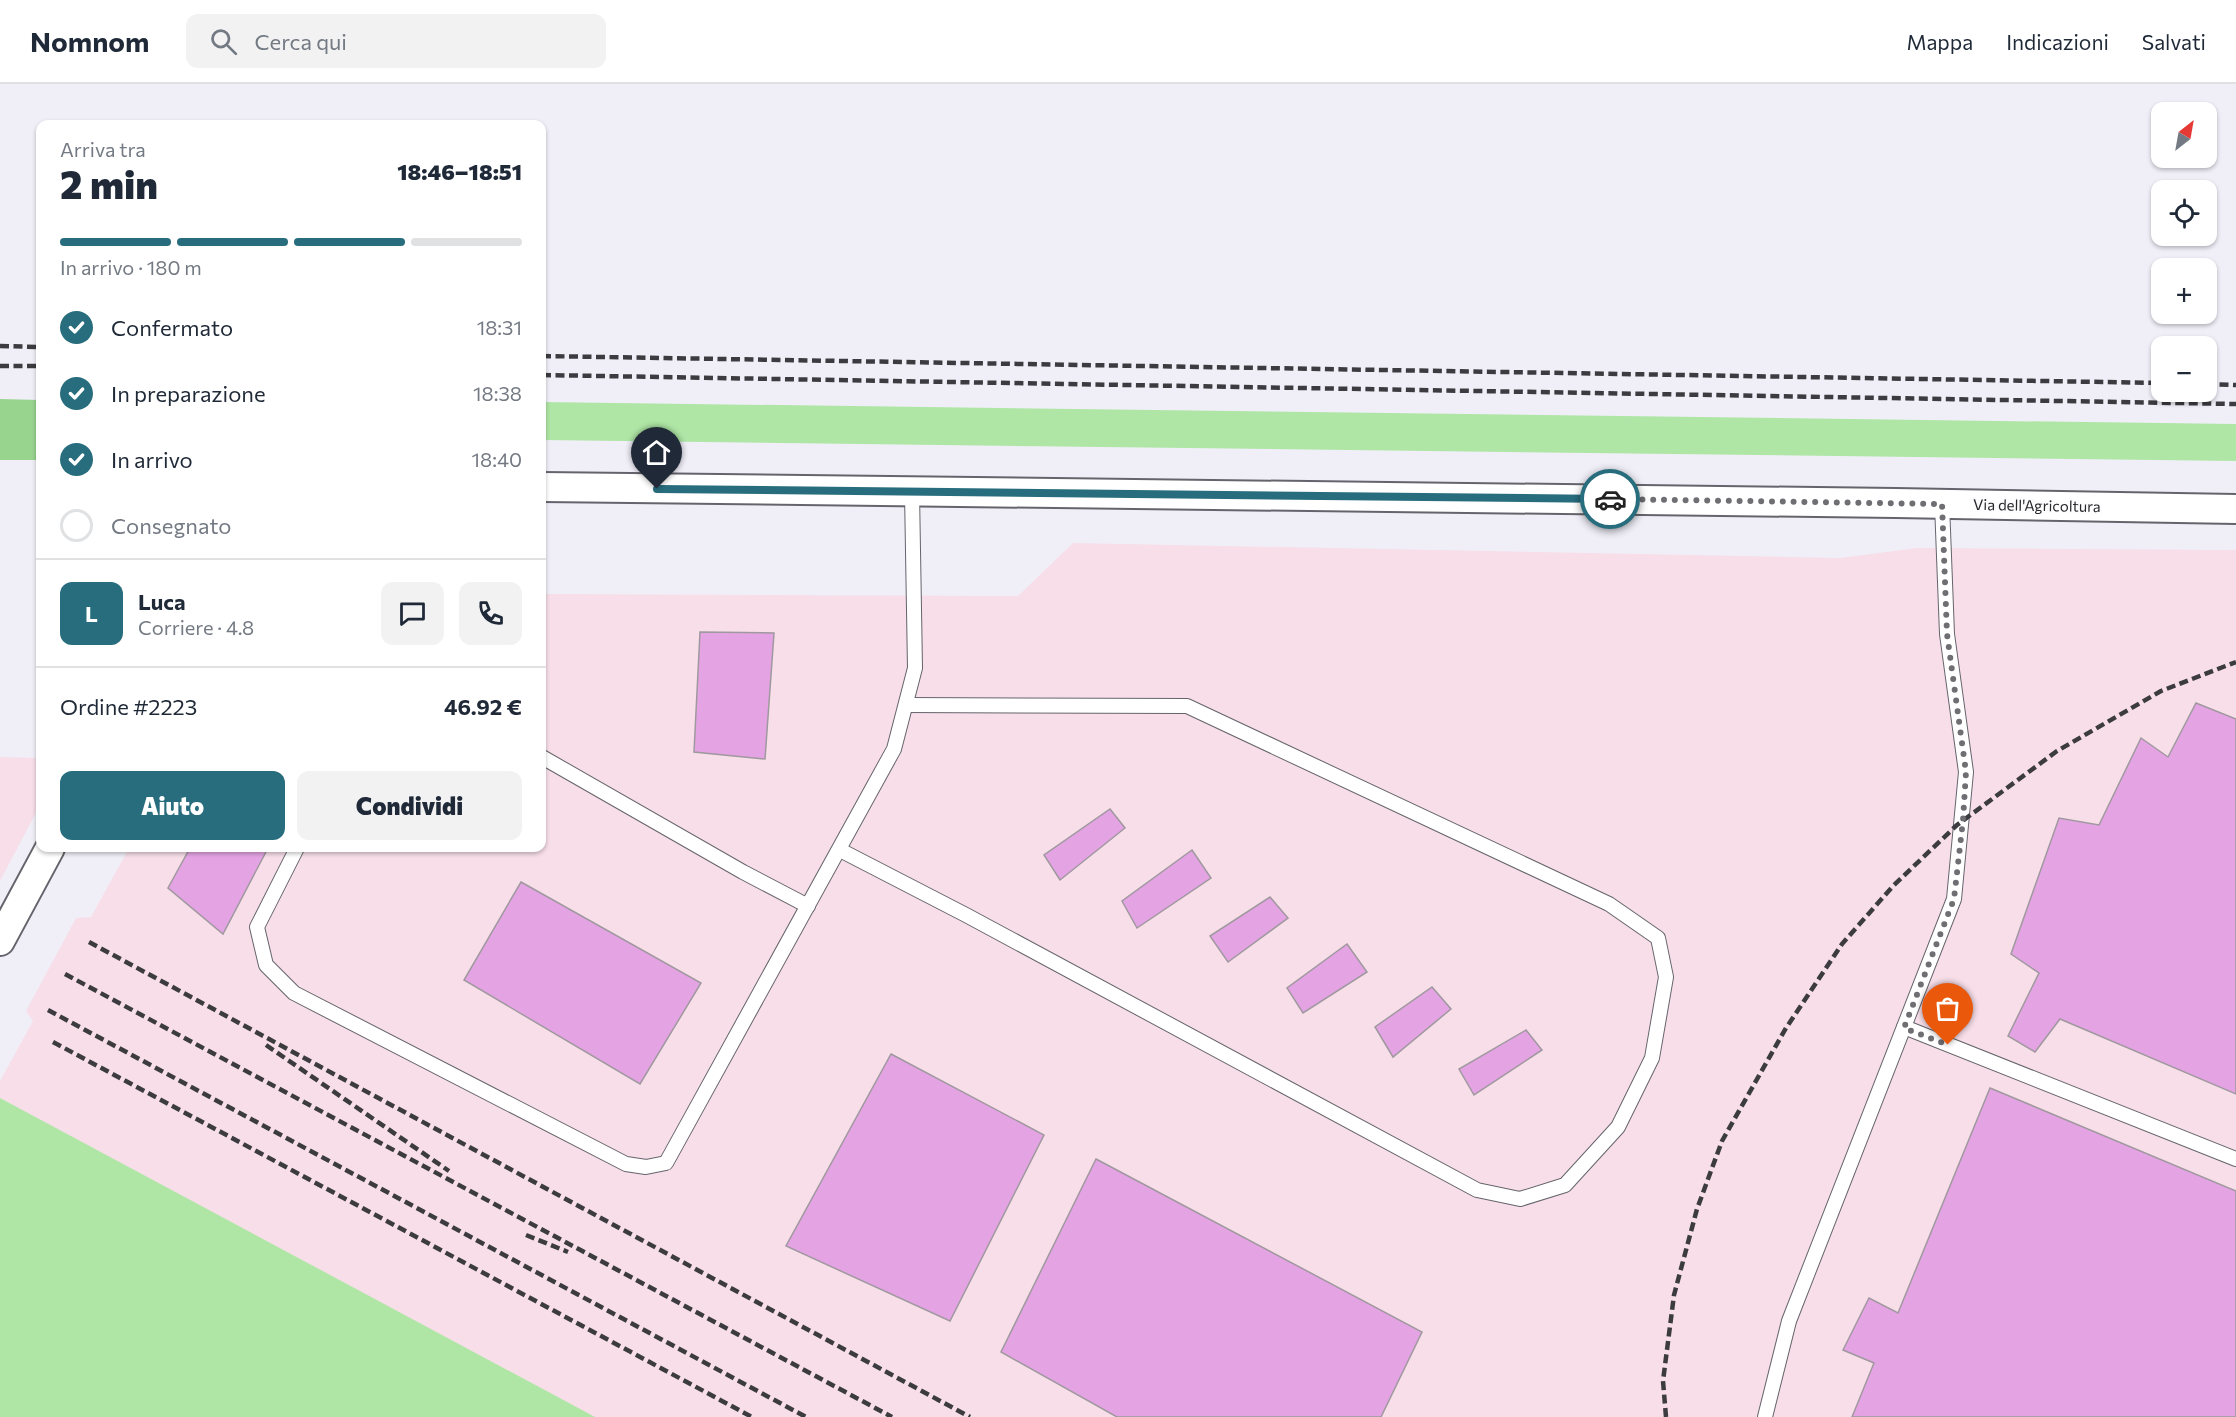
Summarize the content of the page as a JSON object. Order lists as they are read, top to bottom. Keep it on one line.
{"streets":{"street":["Via dell'Agricoltura"]},"north":"top right","page":{"header":"Nomnom","search":"Cerca qui","nav":["Mappa","Indicazioni","Salvati"],"map_buttons":["+","−"],"heading":["2 min","Arriva tra","18:46–18:51"],"panel":["Luca","Corriere · 4.8","Ordine #2223","46.92 €"],"bar":"In arrivo · 180 m","list":[["Confermato","18:31"],["In preparazione","18:38"],["In arrivo","18:40"],"Consegnato"],"round":"L","buttons":["Aiuto","Condividi"]}}
